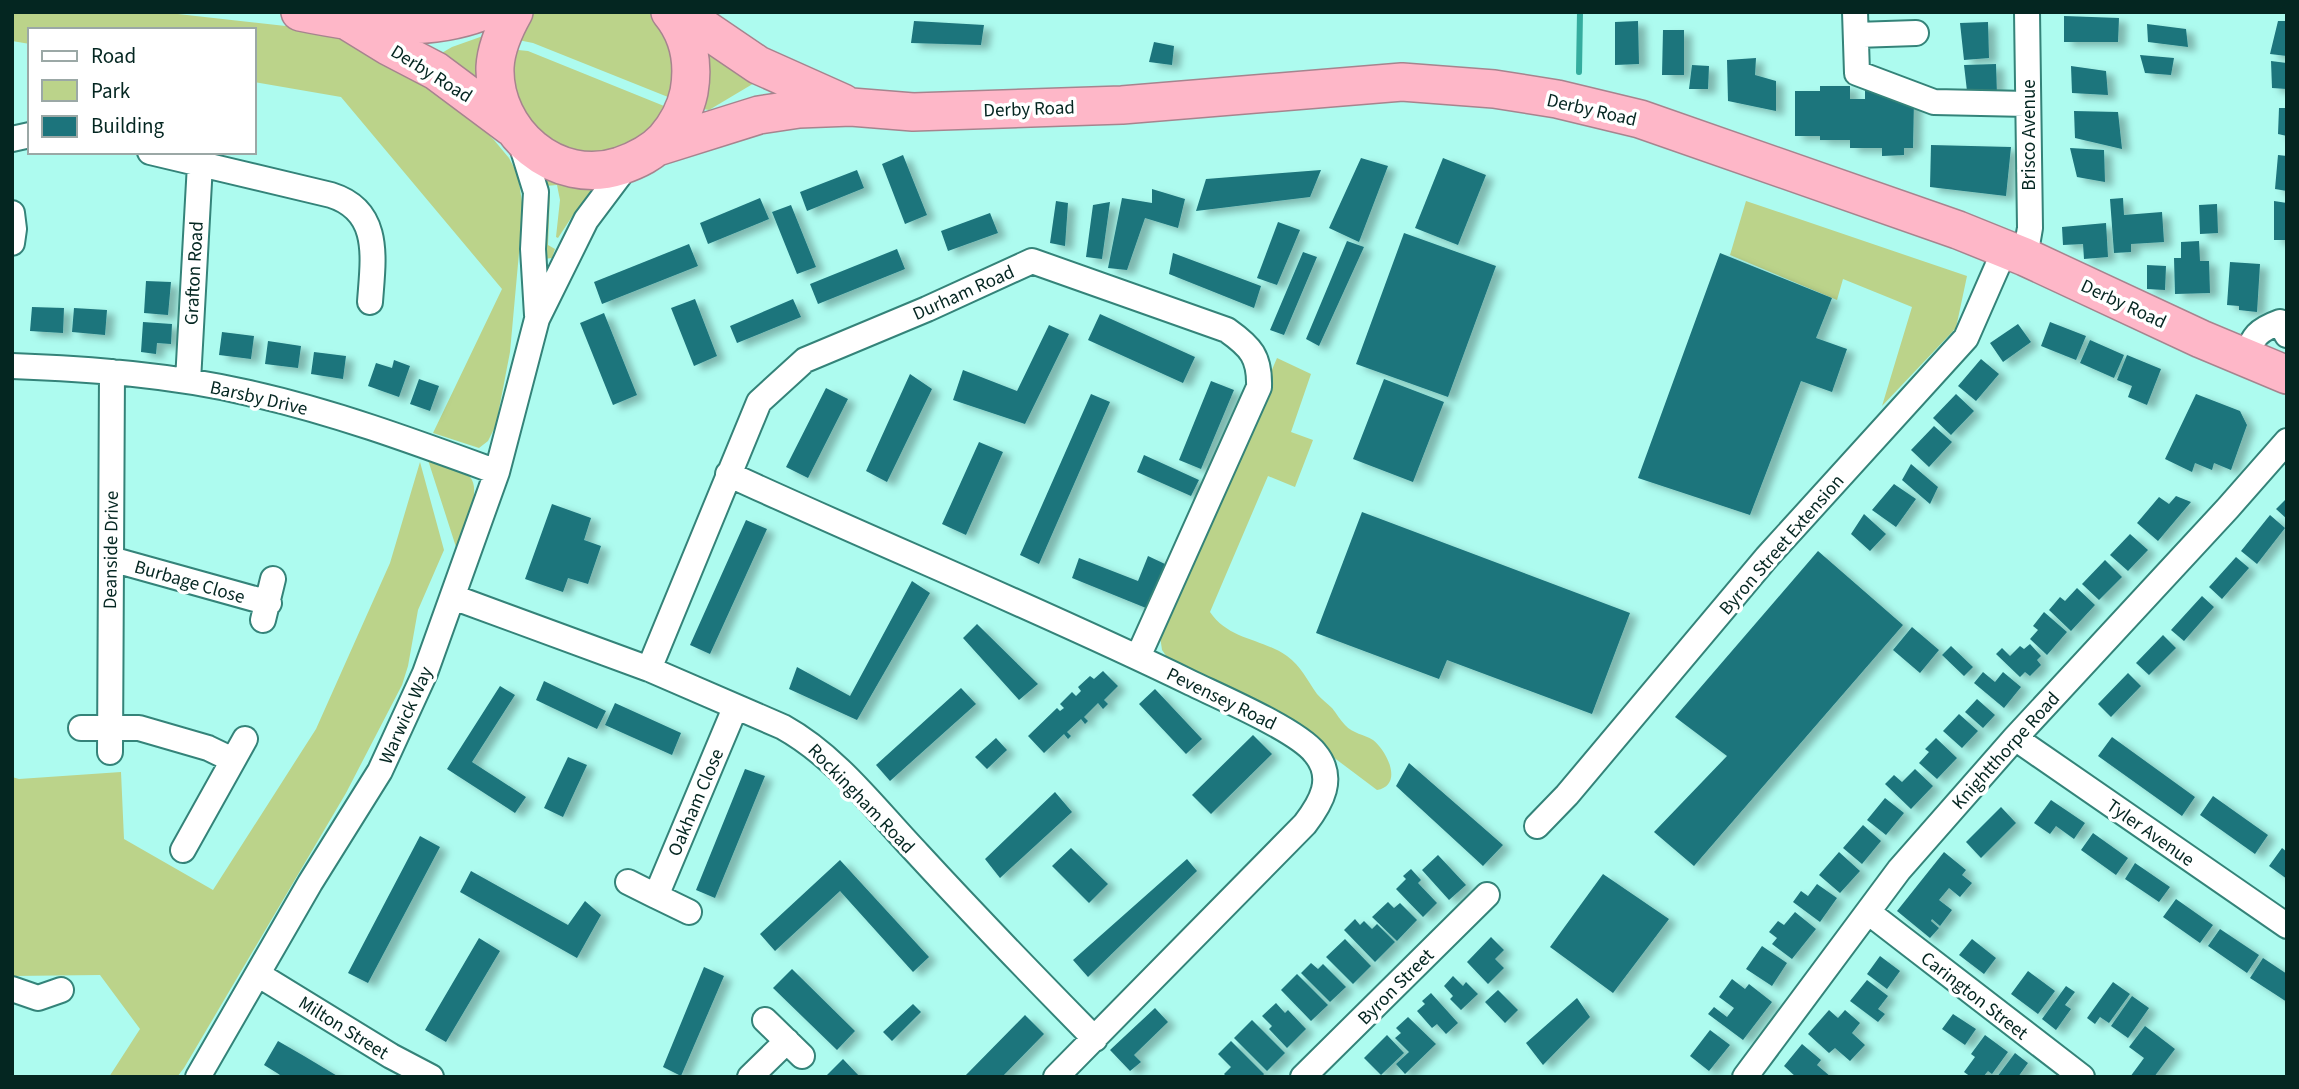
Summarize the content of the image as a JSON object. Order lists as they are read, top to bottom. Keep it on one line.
{"streets":{"highway":["Derby Road"],"street":["Brisco Avenue","Grafton Road","Durham Road","Barsby Drive","Byron Street Extension","Deanside Drive","Burbage Close","Pevensey Road","Warwick Way","Knightthorpe Road","Rockingham Road","Oakham Close","Tyler Avenue","Byron Street","Carington Street","Milton Street"]},"crossings":[["Derby Road","Brisco Avenue"],["Derby Road","Byron Street Extension"],["Derby Road","Warwick Way"],["Brisco Avenue","Byron Street Extension"],["Grafton Road","Barsby Drive"],["Durham Road","Pevensey Road"],["Durham Road","Rockingham Road"],["Barsby Drive","Deanside Drive"],["Barsby Drive","Warwick Way"],["Deanside Drive","Burbage Close"],["Pevensey Road","Rockingham Road"],["Warwick Way","Rockingham Road"],["Warwick Way","Milton Street"],["Knightthorpe Road","Tyler Avenue"],["Knightthorpe Road","Carington Street"],["Rockingham Road","Oakham Close"]],"legend":["Road","Park","Building"]}
